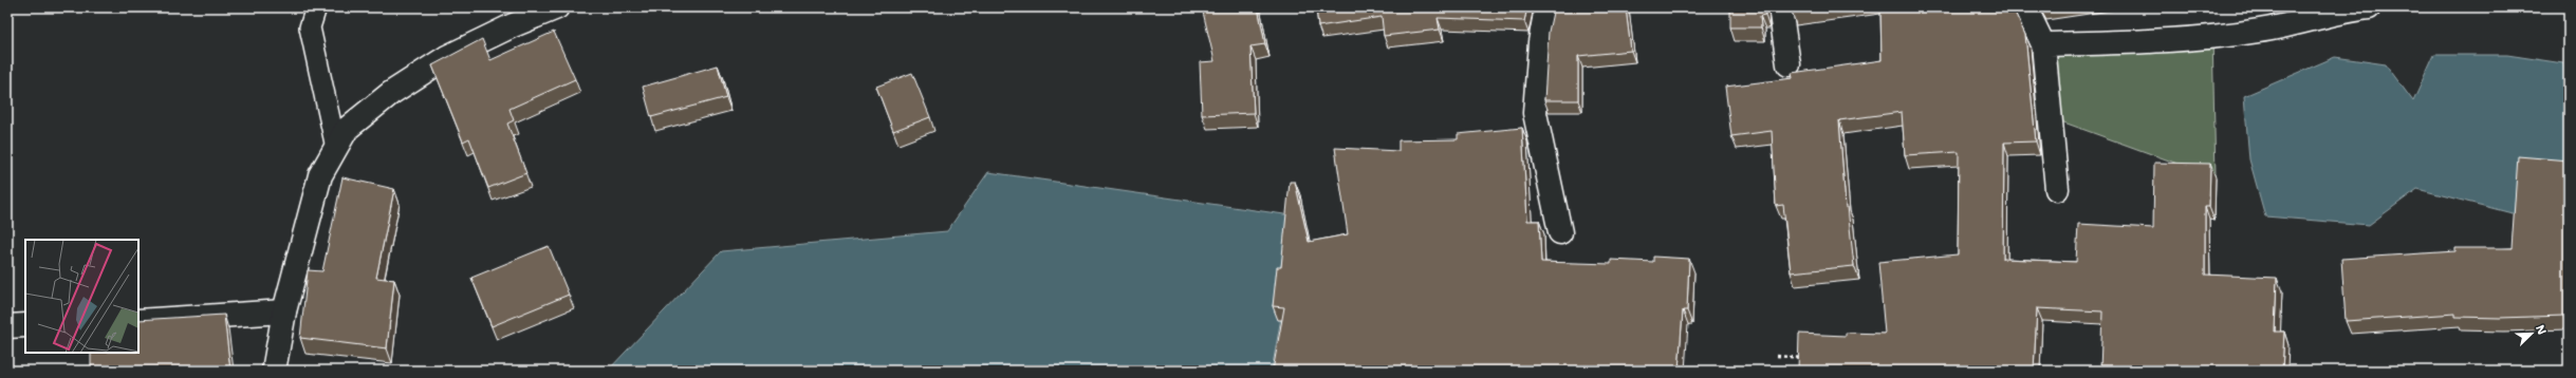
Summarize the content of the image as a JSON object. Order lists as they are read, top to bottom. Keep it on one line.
{"north":"top right"}
